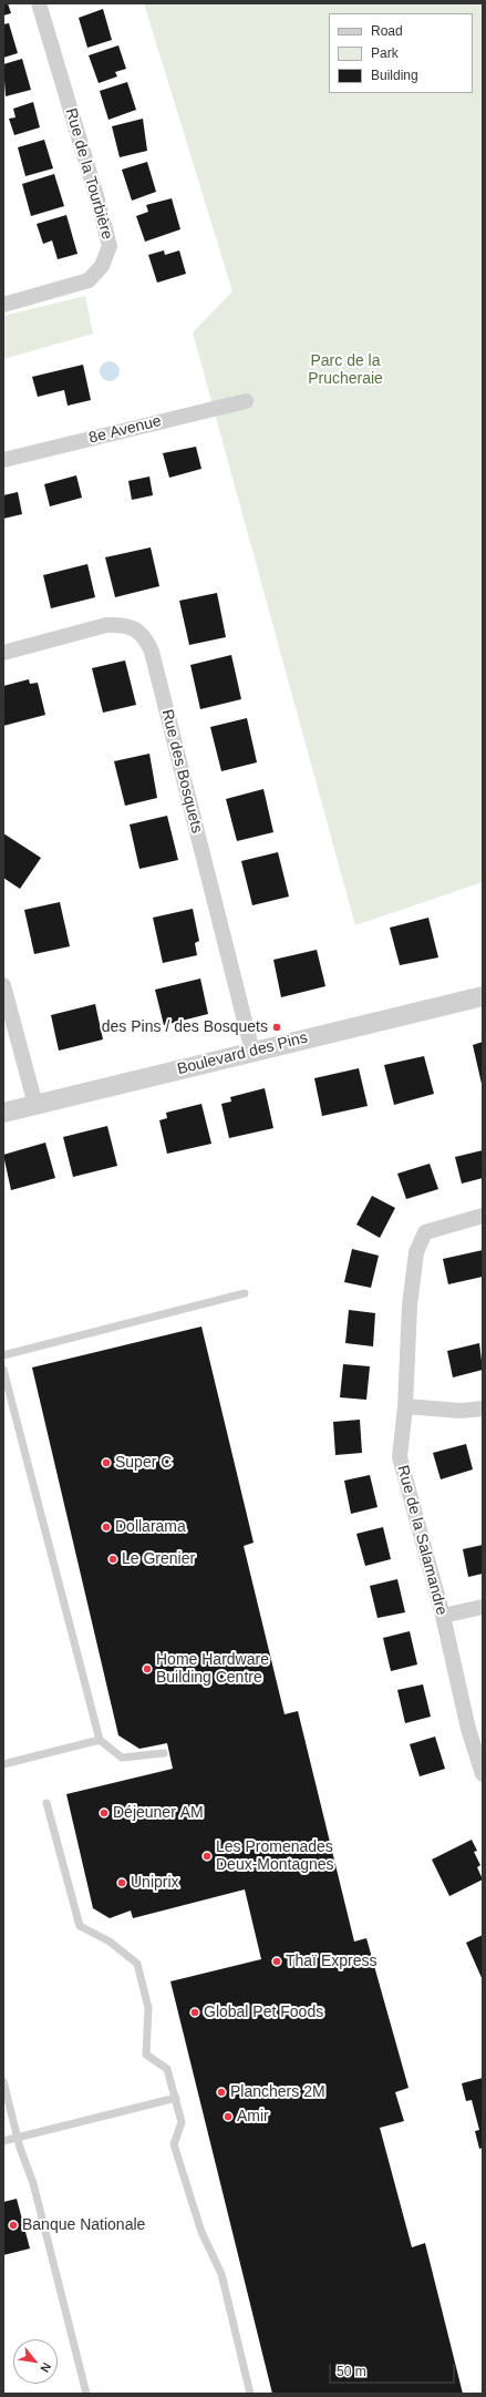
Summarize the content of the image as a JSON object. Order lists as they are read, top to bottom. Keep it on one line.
{"streets":{"street":["Rue de la Tourbière","8e Avenue","Rue des Bosquets","Boulevard des Pins","Rue de la Salamandre"]},"crossings":[["Rue des Bosquets","Boulevard des Pins"]],"parks":["Parc de la Prucheraie"],"places":["des Pins / des Bosquets","Super C","Dollarama","Le Grenier","Home Hardware Building Centre","Déjeuner AM","Les Promenades Deux-Montagnes","Uniprix","Thaï Express","Global Pet Foods","Planchers 2M","Amir","Banque Nationale"],"legend":["Road","Park","Building"],"scale_bar":"50 m","north":"bottom right"}
